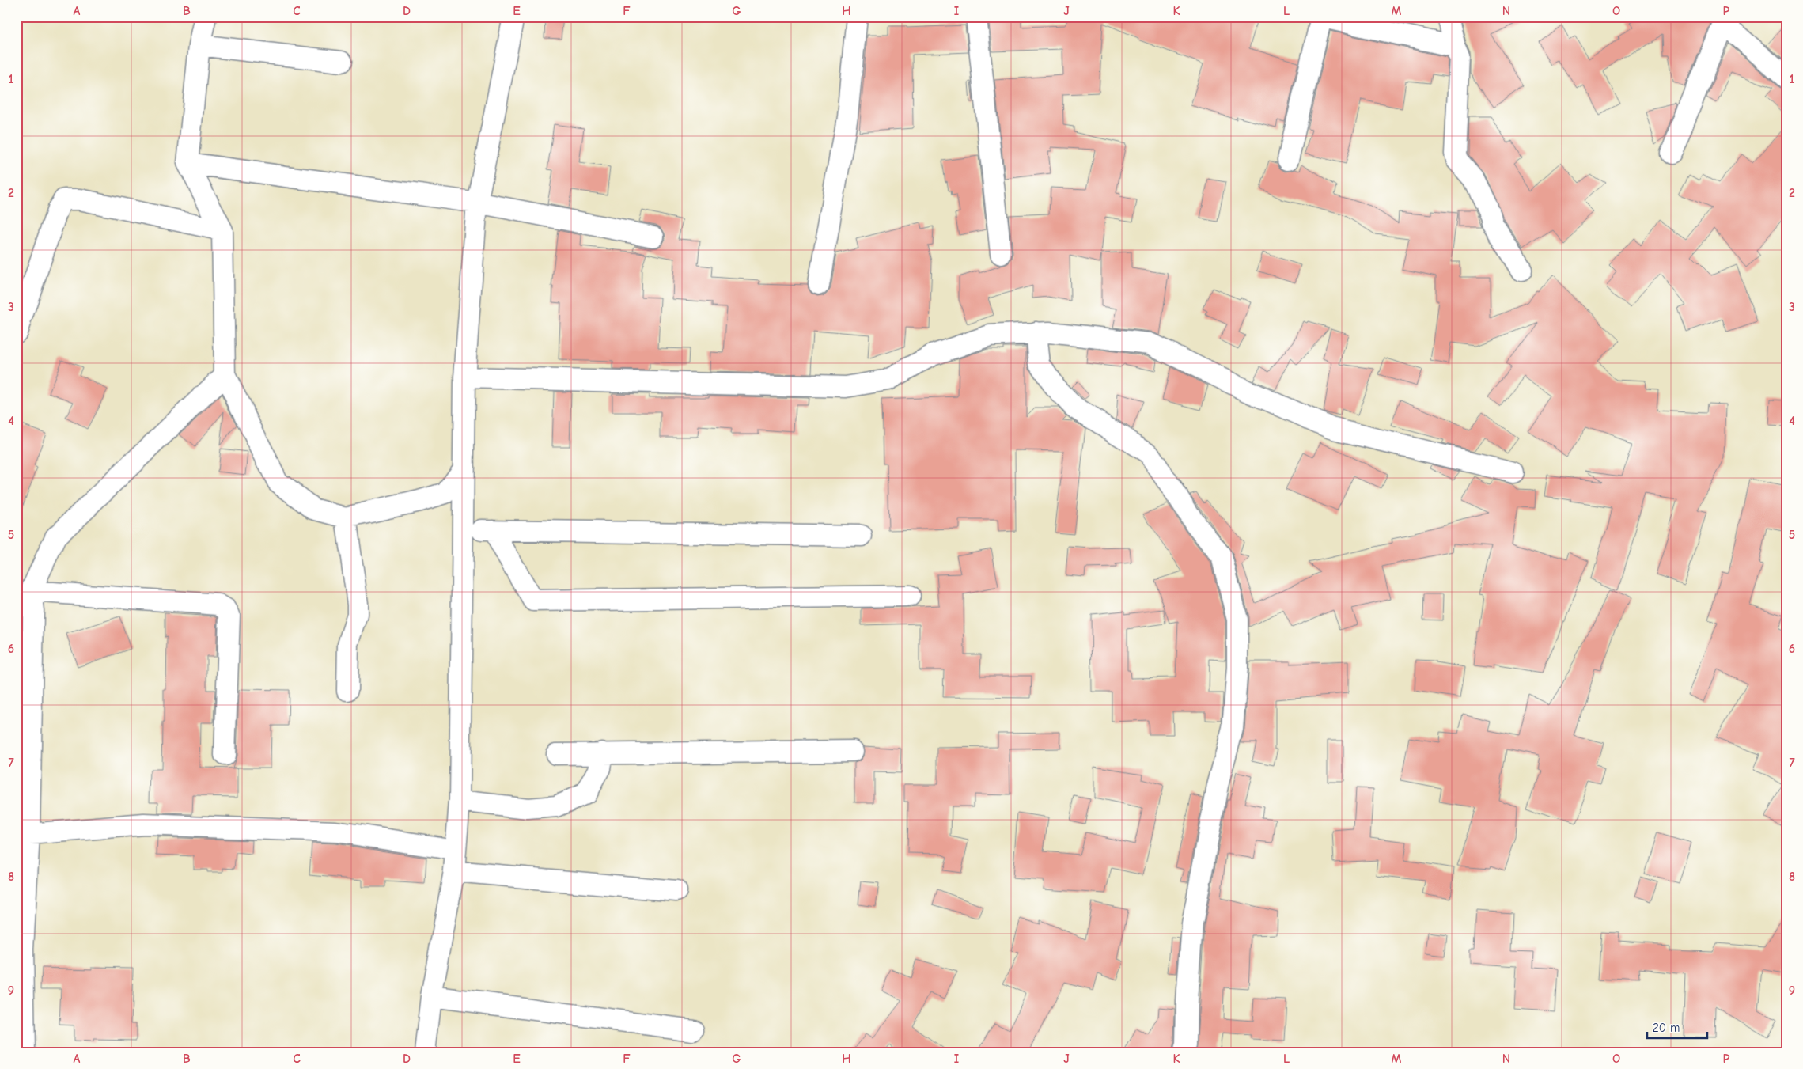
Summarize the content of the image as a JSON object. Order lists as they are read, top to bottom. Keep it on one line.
{"scale_bar":"20 m","grid":{"columns":["A","B","C","D","E","F","G","H","I","J","K","L","M","N","O","P"],"rows":["1","2","3","4","5","6","7","8","9"]}}
